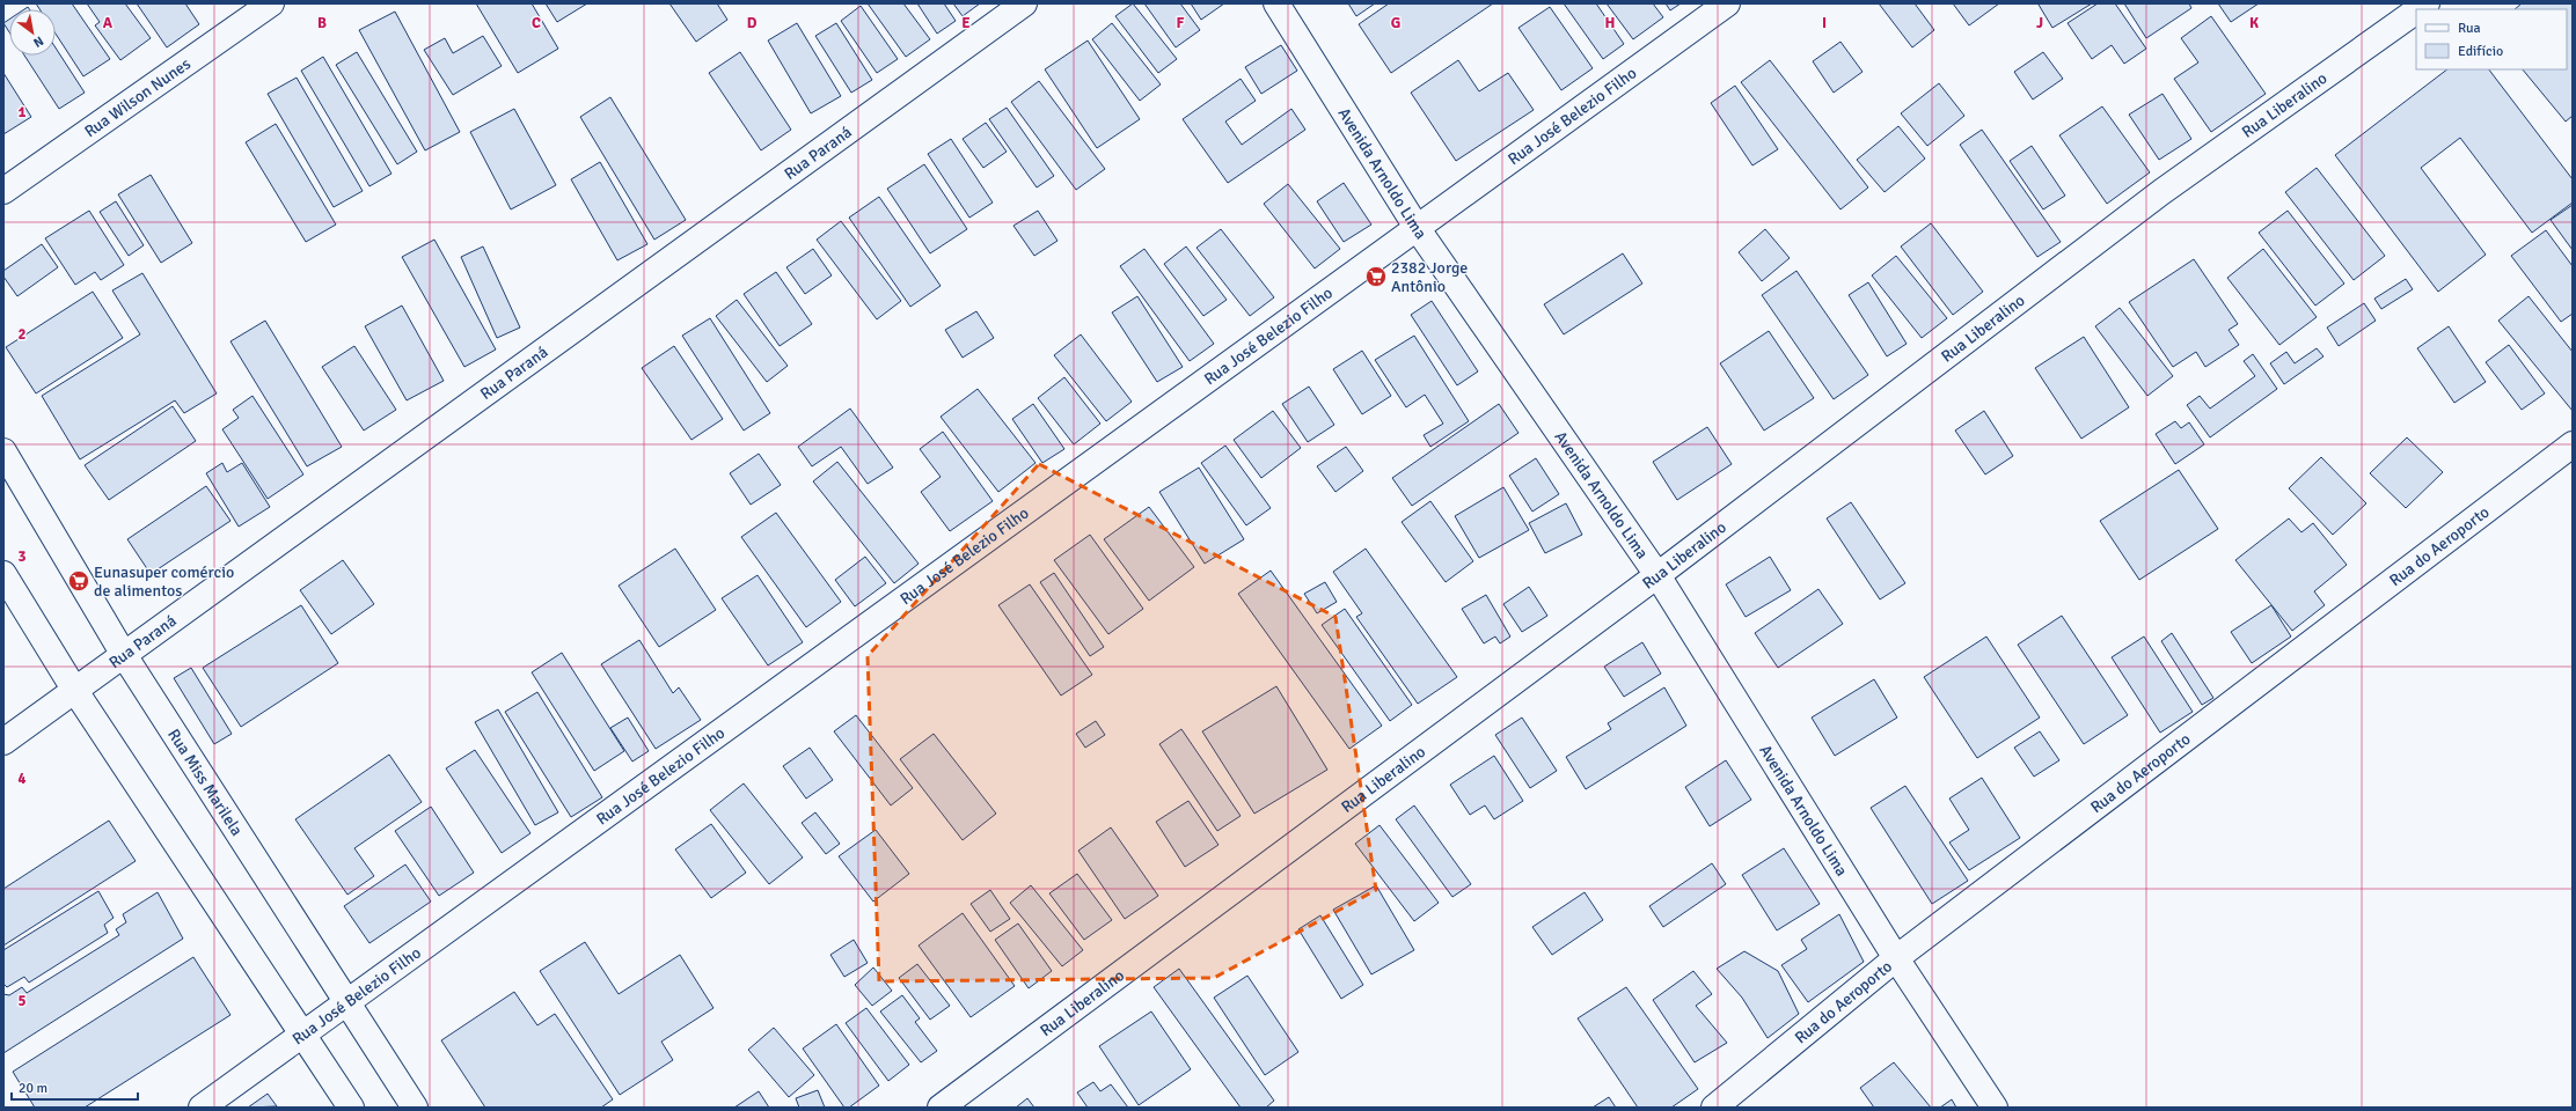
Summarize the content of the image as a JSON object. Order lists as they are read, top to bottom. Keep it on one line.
{"streets":{"street":["Rua Wilson Nunes","Rua Liberalino","Rua José Belezio Filho","Rua Paraná","Avenida Arnoldo Lima","Rua do Aeroporto","Rua Miss Marilela"]},"crossings":[["Rua Liberalino","Avenida Arnoldo Lima"],["Rua José Belezio Filho","Avenida Arnoldo Lima"],["Rua José Belezio Filho","Rua Miss Marilela"],["Rua Paraná","Rua Miss Marilela"],["Avenida Arnoldo Lima","Rua do Aeroporto"]],"places":{"supermarket":["2382 Jorge Antônio","Eunasuper comércio de alimentos"]},"legend":["Rua","Edifício"],"scale_bar":"20 m","north":"bottom right","grid":{"columns":["A","B","C","D","E","F","G","H","I","J","K"],"rows":["1","2","3","4","5"]}}
